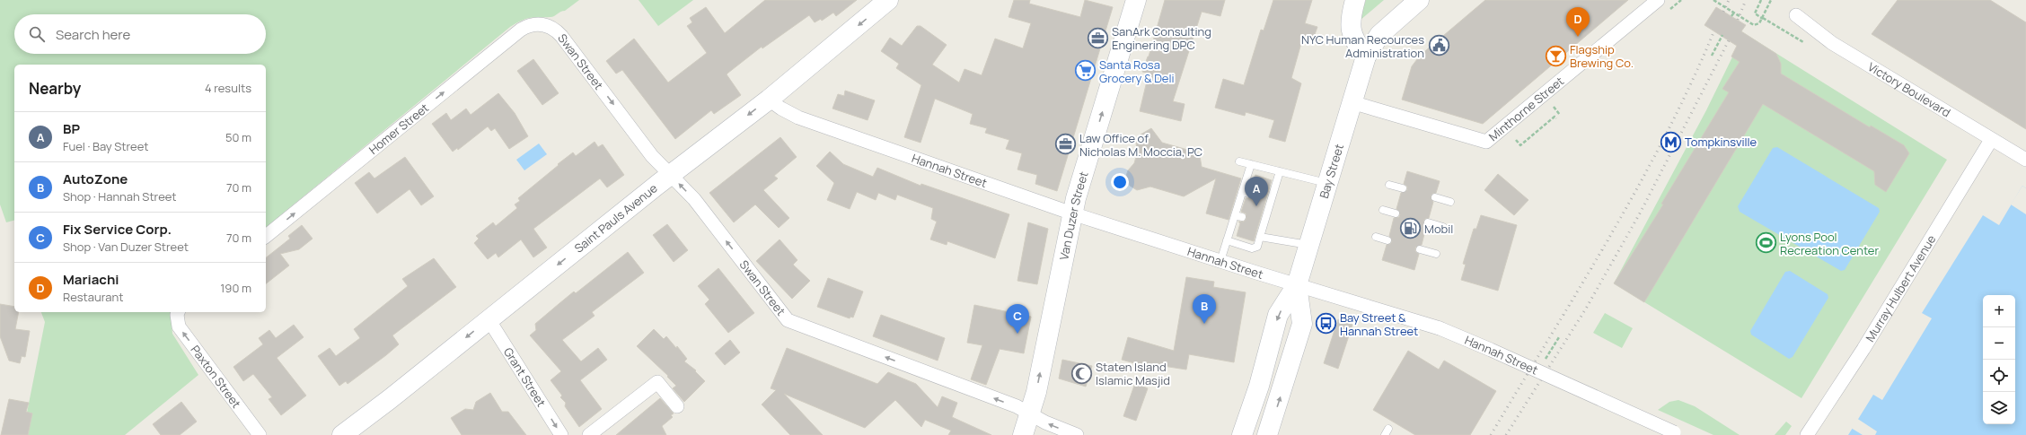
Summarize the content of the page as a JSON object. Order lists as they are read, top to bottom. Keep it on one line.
{"streets":{"main road":["Bay Street","Van Duzer Street","Saint Pauls Avenue"],"street":["Swan Street","Victory Boulevard","Minthorne Street","Homer Street","Hannah Street","Murray Hulbert Avenue","Paxton Street","Grant Street"]},"crossings":[["Swan Street","Homer Street"],["Swan Street","Van Duzer Street"],["Swan Street","Saint Pauls Avenue"],["Victory Boulevard","Murray Hulbert Avenue"],["Minthorne Street","Bay Street"],["Hannah Street","Bay Street"],["Hannah Street","Van Duzer Street"],["Hannah Street","Saint Pauls Avenue"],["Saint Pauls Avenue","Grant Street"]],"one_way":["Homer Street","Van Duzer Street","Saint Pauls Avenue","Paxton Street","Grant Street"],"places":{"office":["SanArk Consulting Enginering DPC","Law Office of Nicholas M. Moccia, PC"],"public building":["NYC Human Recources Administration"],"bar":["Flagship Brewing Co."],"supermarket":["Santa Rosa Grocery & Deli"],"metro station":["Tompkinsville"],"fuel station":["Mobil"],"sports":["Lyons Pool Recreation Center"],"bus stop":["Bay Street & Hannah Street"],"mosque":["Staten Island Islamic Masjid"]},"page":{"pins":["D","A","B","C"],"search":"Search here","heading":["Nearby","4 results"],"list":[{"mark":"A","name":"BP","note":"Fuel · Bay Street","value":"50 m"},{"mark":"B","name":"AutoZone","note":"Shop · Hannah Street","value":"70 m"},{"mark":"C","name":"Fix Service Corp.","note":"Shop · Van Duzer Street","value":"70 m"},{"mark":"D","name":"Mariachi","note":"Restaurant","value":"190 m"}],"map_buttons":["+","−"]}}
